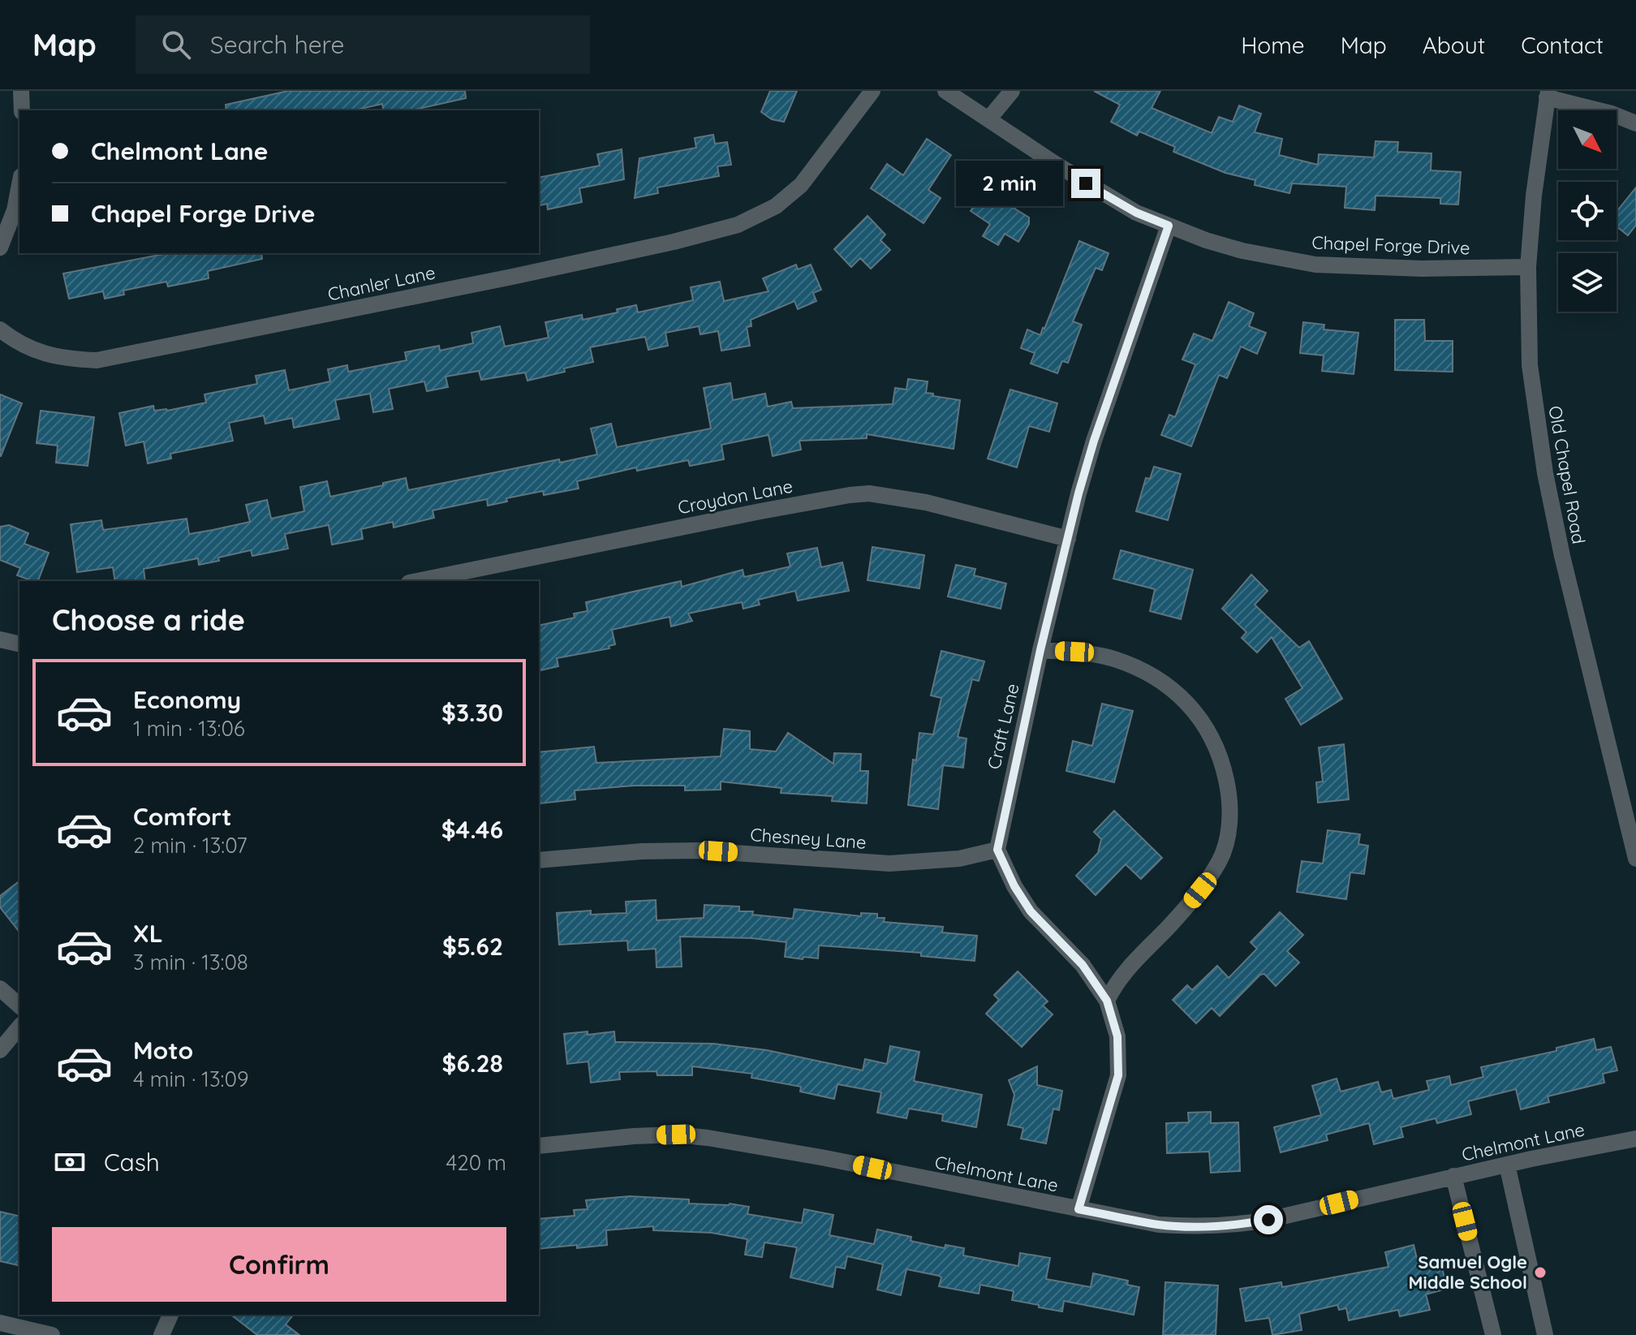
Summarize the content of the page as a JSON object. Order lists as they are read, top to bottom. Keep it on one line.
{"streets":{"street":["Chapel Forge Drive","Chanler Lane","Old Chapel Road","Croydon Lane","Craft Lane","Chesney Lane","Chelmont Lane"]},"crossings":[["Chapel Forge Drive","Old Chapel Road"],["Chapel Forge Drive","Craft Lane"],["Croydon Lane","Craft Lane"],["Craft Lane","Chesney Lane"]],"places":["Samuel Ogle Middle School"],"north":"bottom right","page":{"header":"Map","search":"Search here","nav":["Home","Map","About","Contact"],"banner":["Chelmont Lane","Chapel Forge Drive"],"bubble":"2 min","heading":"Choose a ride","list":[{"name":"Economy","note":"1 min · 13:06","value":"$3.30"},{"name":"Comfort","note":"2 min · 13:07","value":"$4.46"},{"name":"XL","note":"3 min · 13:08","value":"$5.62"},{"name":"Moto","note":"4 min · 13:09","value":"$6.28"}],"pay":["Cash","420 m"],"buttons":"Confirm"}}
